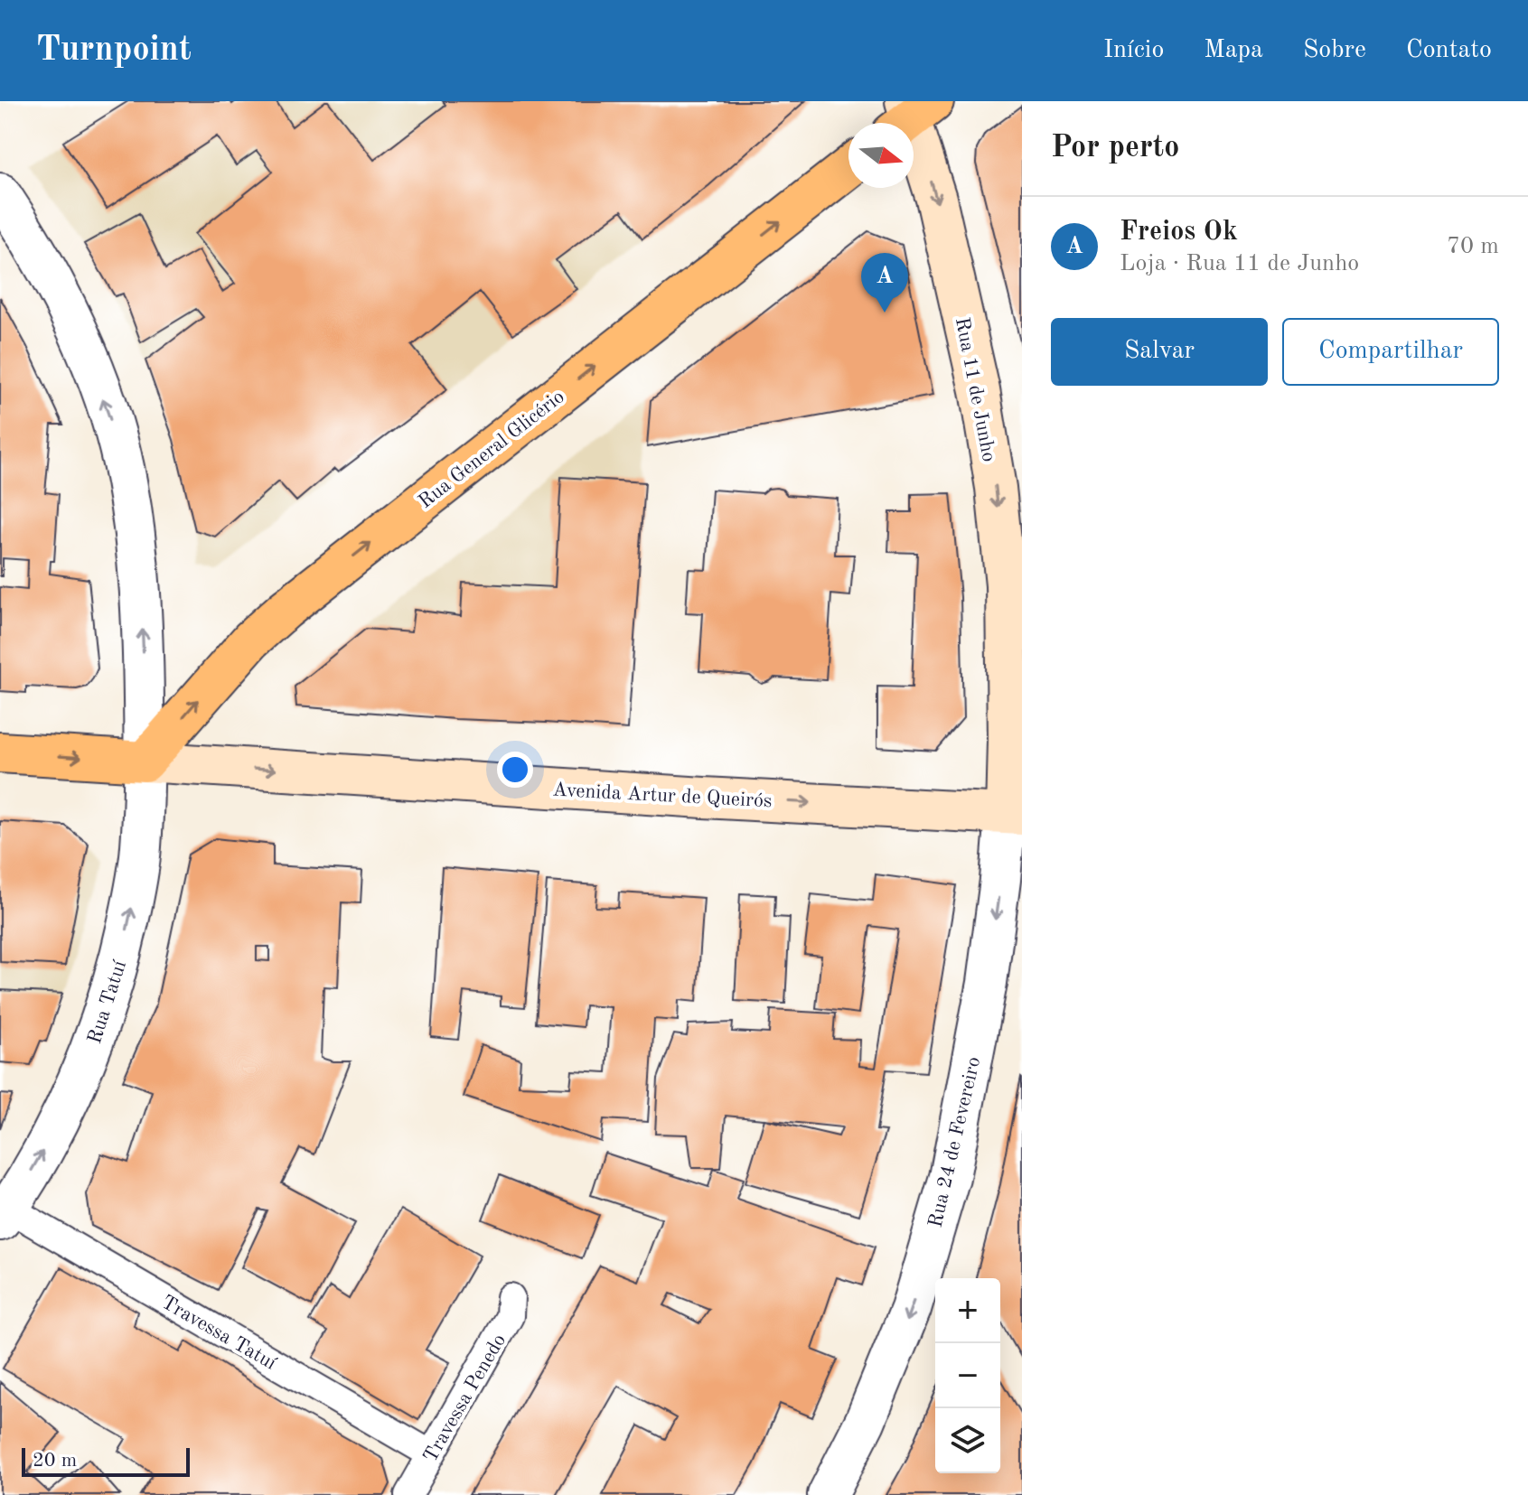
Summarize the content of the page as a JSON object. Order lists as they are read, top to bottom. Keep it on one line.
{"streets":{"main road":["Rua General Glicério","Avenida Artur de Queirós"],"street":["Rua 11 de Junho","Rua Tatuí","Rua 24 de Fevereiro"],"lane":["Travessa Tatuí","Travessa Penedo"]},"crossings":[["Rua 11 de Junho","Avenida Artur de Queirós"],["Rua 11 de Junho","Rua 24 de Fevereiro"],["Rua General Glicério","Avenida Artur de Queirós"],["Rua General Glicério","Rua Tatuí"],["Avenida Artur de Queirós","Rua Tatuí"],["Avenida Artur de Queirós","Rua 24 de Fevereiro"],["Rua Tatuí","Travessa Tatuí"],["Travessa Tatuí","Travessa Penedo"]],"one_way":["Rua 11 de Junho","Rua General Glicério","Avenida Artur de Queirós","Rua Tatuí","Rua 24 de Fevereiro"],"scale_bar":"20 m","north":"right","page":{"header":"Turnpoint","nav":["Início","Mapa","Sobre","Contato"],"heading":"Por perto","list":[{"mark":"A","name":"Freios Ok","note":"Loja · Rua 11 de Junho","value":"70 m"}],"pins":"A","buttons":["Salvar","Compartilhar"],"map_buttons":["+","−"],"scale":"20 m"}}
